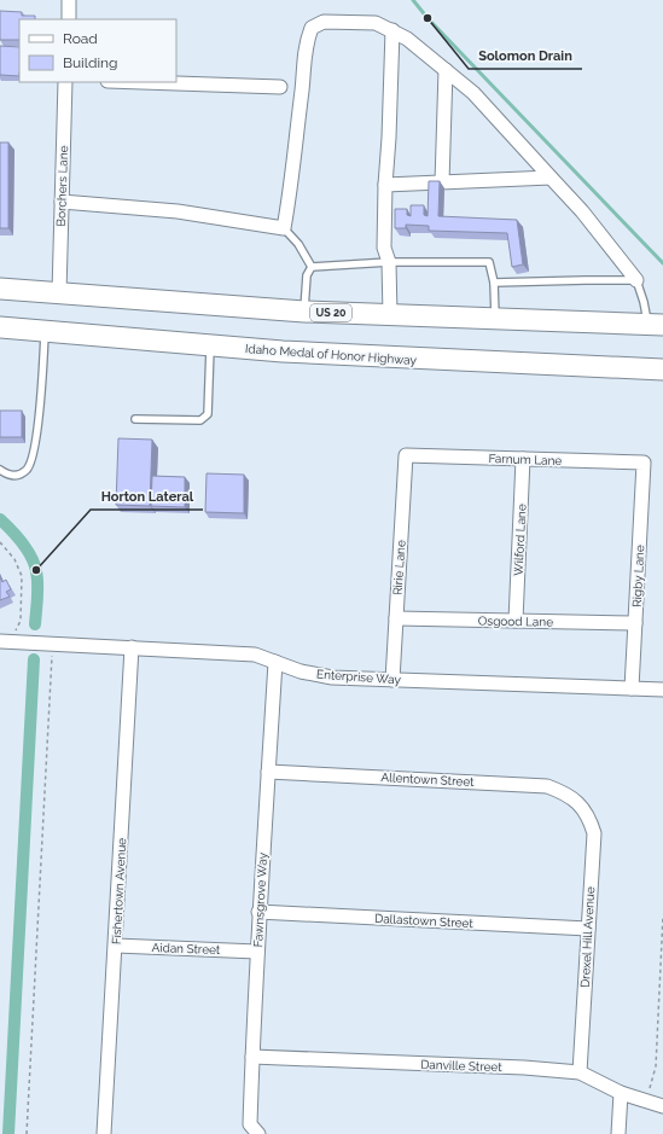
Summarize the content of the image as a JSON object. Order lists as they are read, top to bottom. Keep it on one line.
{"streets":{"main road":["US 20","Idaho Medal of Honor Highway"],"street":["Borchers Lane","Farnum Lane","Wilford Lane","Ririe Lane","Rigby Lane","Osgood Lane","Enterprise Way","Allentown Street","Fishertown Avenue","Fawnsgrove Way","Dallastown Street","Drexel Hill Avenue","Aidan Street","Danville Street"]},"crossings":[["Borchers Lane","US 20"],["Farnum Lane","Wilford Lane"],["Farnum Lane","Ririe Lane"],["Farnum Lane","Rigby Lane"],["Wilford Lane","Osgood Lane"],["Ririe Lane","Osgood Lane"],["Ririe Lane","Enterprise Way"],["Rigby Lane","Osgood Lane"],["Rigby Lane","Enterprise Way"],["Enterprise Way","Fishertown Avenue"],["Enterprise Way","Fawnsgrove Way"],["Allentown Street","Fawnsgrove Way"],["Allentown Street","Drexel Hill Avenue"],["Fishertown Avenue","Aidan Street"],["Fawnsgrove Way","Dallastown Street"],["Fawnsgrove Way","Aidan Street"],["Fawnsgrove Way","Danville Street"],["Dallastown Street","Drexel Hill Avenue"],["Drexel Hill Avenue","Danville Street"]],"places":["Solomon Drain","Horton Lateral"],"legend":["Road","Building"]}
